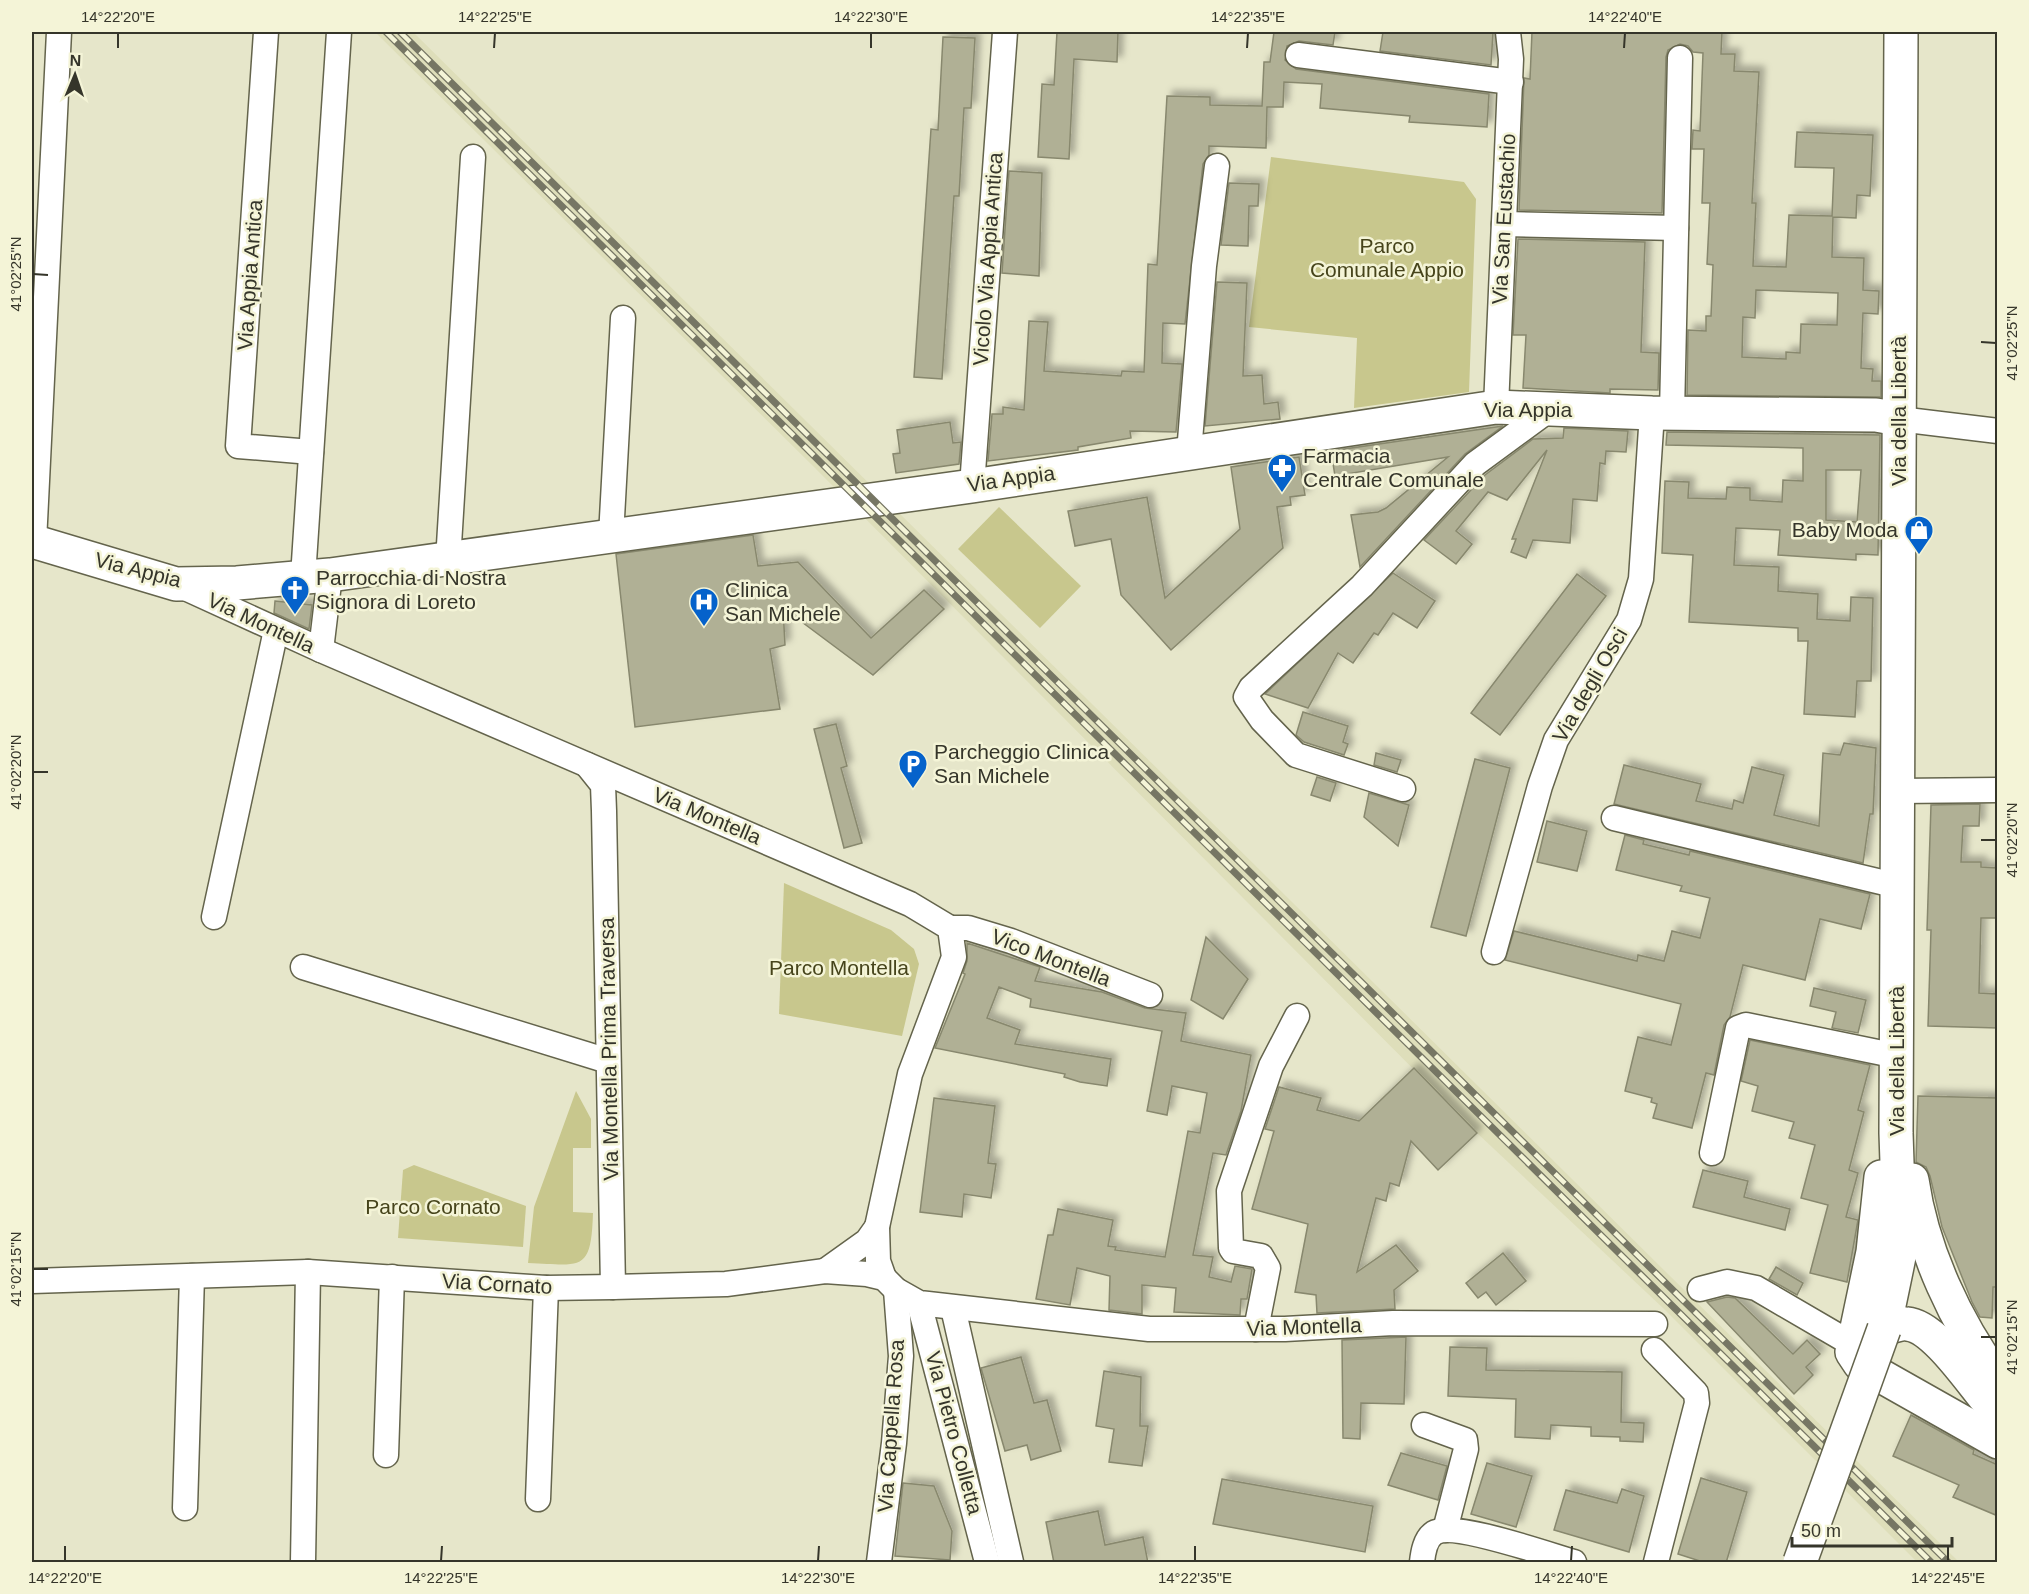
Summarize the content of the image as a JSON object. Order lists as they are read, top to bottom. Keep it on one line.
{"streets":{"street":["Via San Eustachio","Vicolo Via Appia Antica","Via Appia Antica","Via Appia","Via della Libertà","Via Montella","Via degli Osci","Vico Montella","Via Montella Prima Traversa","Via Cornato","Via Cappella Rosa","Via Pietro Colletta"]},"crossings":[["Via San Eustachio","Via Appia"],["Vicolo Via Appia Antica","Via Appia"],["Via Appia","Via della Libertà"],["Via Appia","Via Montella"],["Via Appia","Via degli Osci"],["Via Montella","Vico Montella"],["Via Montella","Via Montella Prima Traversa"],["Via Montella","Via Cornato"],["Via Montella","Via Pietro Colletta"],["Via Montella Prima Traversa","Via Cornato"],["Via Cornato","Via Cappella Rosa"],["Via Cornato","Via Pietro Colletta"]],"parks":["Parco Comunale Appio","Parco Montella","Parco Cornato"],"places":{"pharmacy":["Farmacia Centrale Comunale"],"shop":["Baby Moda"],"church":["Parrocchia di Nostra Signora di Loreto"],"hospital":["Clinica San Michele"],"parking":["Parcheggio Clinica San Michele"]},"scale_bar":"50 m","north":"top","coordinates":["14°22'20\"E","14°22'25\"E","14°22'30\"E","14°22'35\"E","14°22'40\"E","41°02'25\"N","41°02'20\"N","41°02'15\"N","14°22'45\"E"]}
